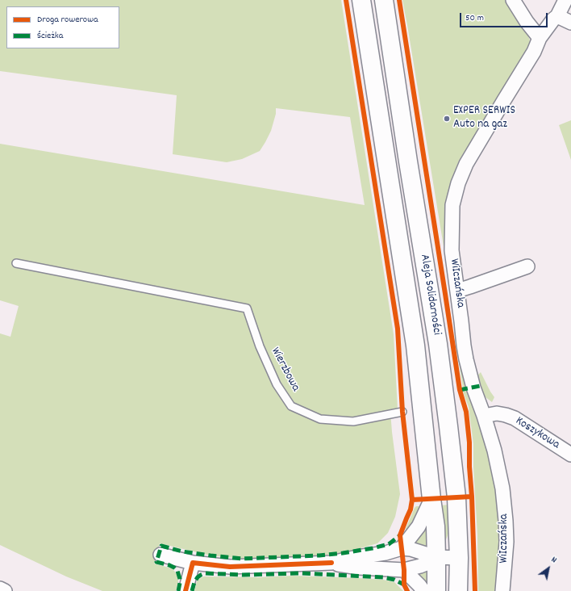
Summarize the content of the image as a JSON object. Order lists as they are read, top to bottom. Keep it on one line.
{"streets":{"highway":["Aleja Solidarności"],"street":["WiIczańska","Koszykowa"],"lane":["Wierzbowa"]},"crossings":[["WiIczańska","Koszykowa"]],"places":["EXPER SERWIS Auto na gaz"],"legend":["Droga rowerowa","Ścieżka"],"scale_bar":"50 m","north":"top right"}
